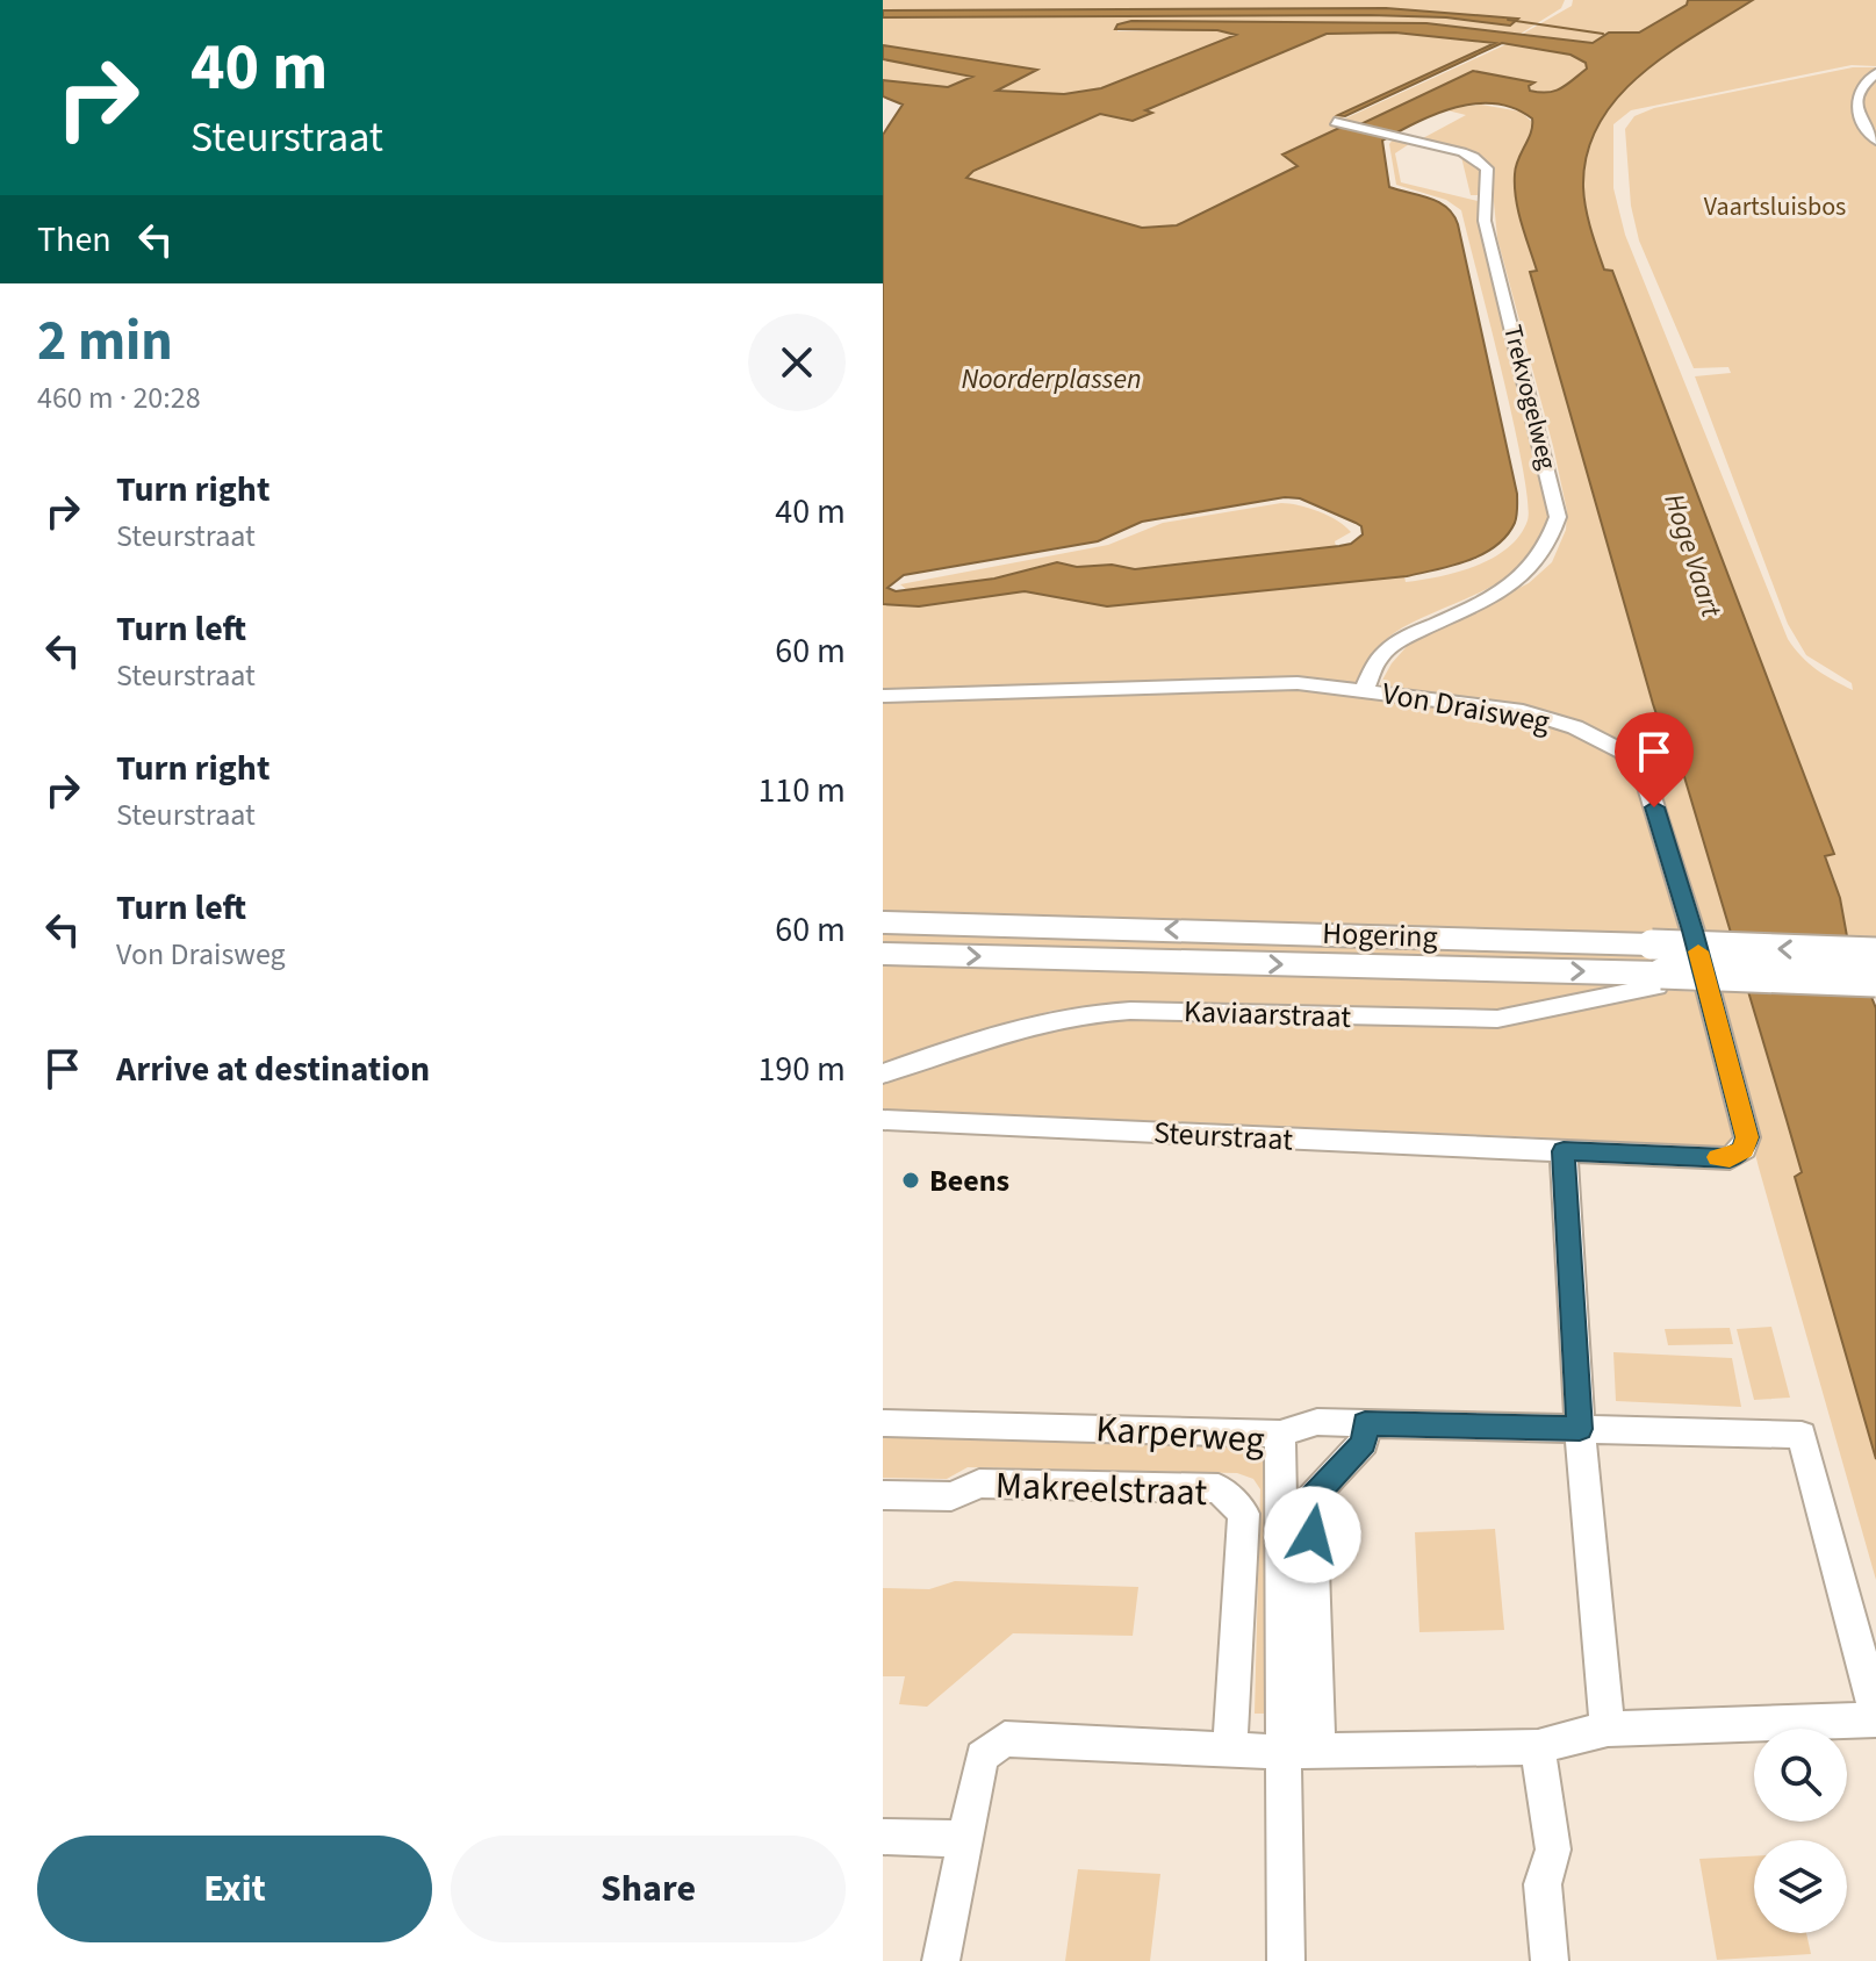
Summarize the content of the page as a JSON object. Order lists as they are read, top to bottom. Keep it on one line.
{"streets":{"highway":["Hogering"],"street":["Trekvogelweg","Von Draisweg","Kaviaarstraat","Steurstraat","Karperweg","Makreelstraat"]},"crossings":[["Trekvogelweg","Von Draisweg"],["Von Draisweg","Steurstraat"],["Hogering","Kaviaarstraat"]],"water":["Noorderplassen","Hoge Vaart"],"parks":["Vaartsluisbos"],"places":["Beens"],"page":{"turn":["40 m","Steurstraat"],"then":"Then","heading":["2 min","460 m · 20:28"],"list":[{"name":"Turn right","note":"Steurstraat","value":"40 m"},{"name":"Turn left","note":"Steurstraat","value":"60 m"},{"name":"Turn right","note":"Steurstraat","value":"110 m"},{"name":"Turn left","note":"Von Draisweg","value":"60 m"},{"name":"Arrive at destination","value":"190 m"}],"buttons":["Exit","Share"]}}
